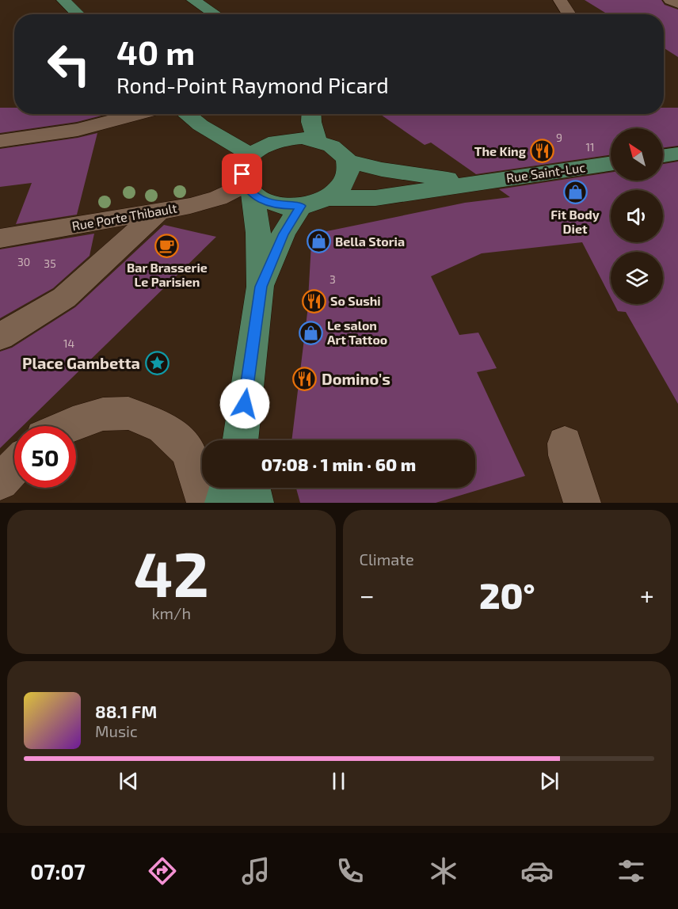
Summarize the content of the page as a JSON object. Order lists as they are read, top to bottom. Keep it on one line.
{"streets":{"main road":["Rue Saint-Luc"],"street":["Rue Porte Thibault"]},"crossings":[["Rue Saint-Luc","Rue Porte Thibault"]],"places":{"restaurant":["The King","So Sushi","Domino's"],"shop":["Fit Body Diet","Bella Storia","Le salon Art Tattoo"],"cafe":["Bar Brasserie Le Parisien"],"place":["Place Gambetta"]},"house_numbers":["9","11","30","35","3","14"],"north":"top left","page":{"turn":["40 m","Rond-Point Raymond Picard"],"limit":"50","trip":"07:08 · 1 min · 60 m","tile":[["42","km/h"],"Climate"],"heat":["−","20°","+"],"song":["88.1 FM","Music"],"tabs":"07:07"}}
